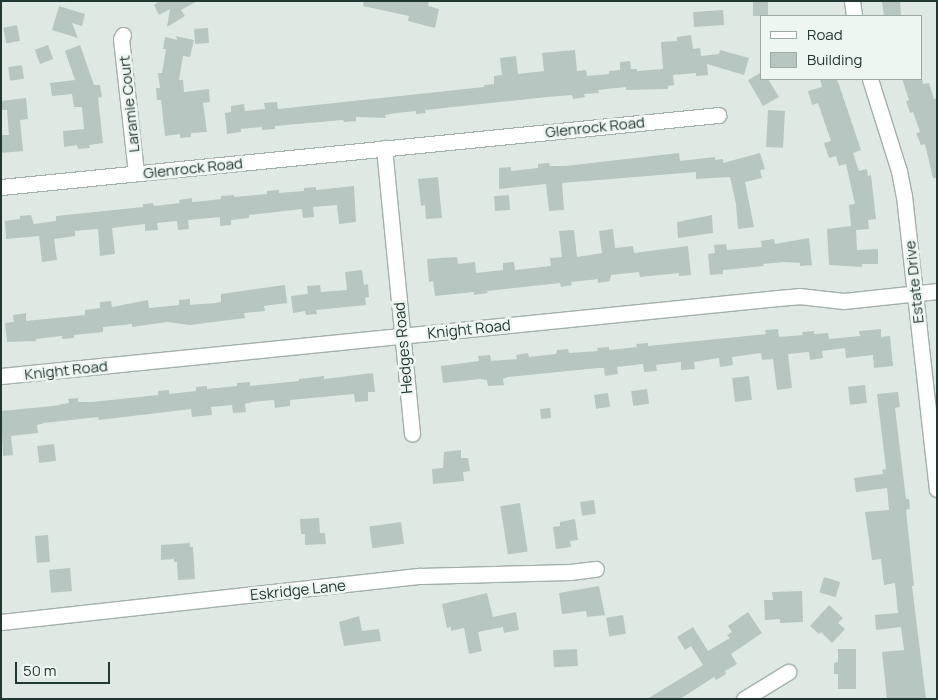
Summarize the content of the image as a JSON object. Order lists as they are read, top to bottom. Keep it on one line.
{"streets":{"street":["Laramie Court","Glenrock Road","Estate Drive","Knight Road","Hedges Road","Eskridge Lane"]},"crossings":[["Laramie Court","Glenrock Road"],["Glenrock Road","Hedges Road"],["Estate Drive","Knight Road"],["Knight Road","Hedges Road"]],"legend":["Road","Building"],"scale_bar":"50 m"}
